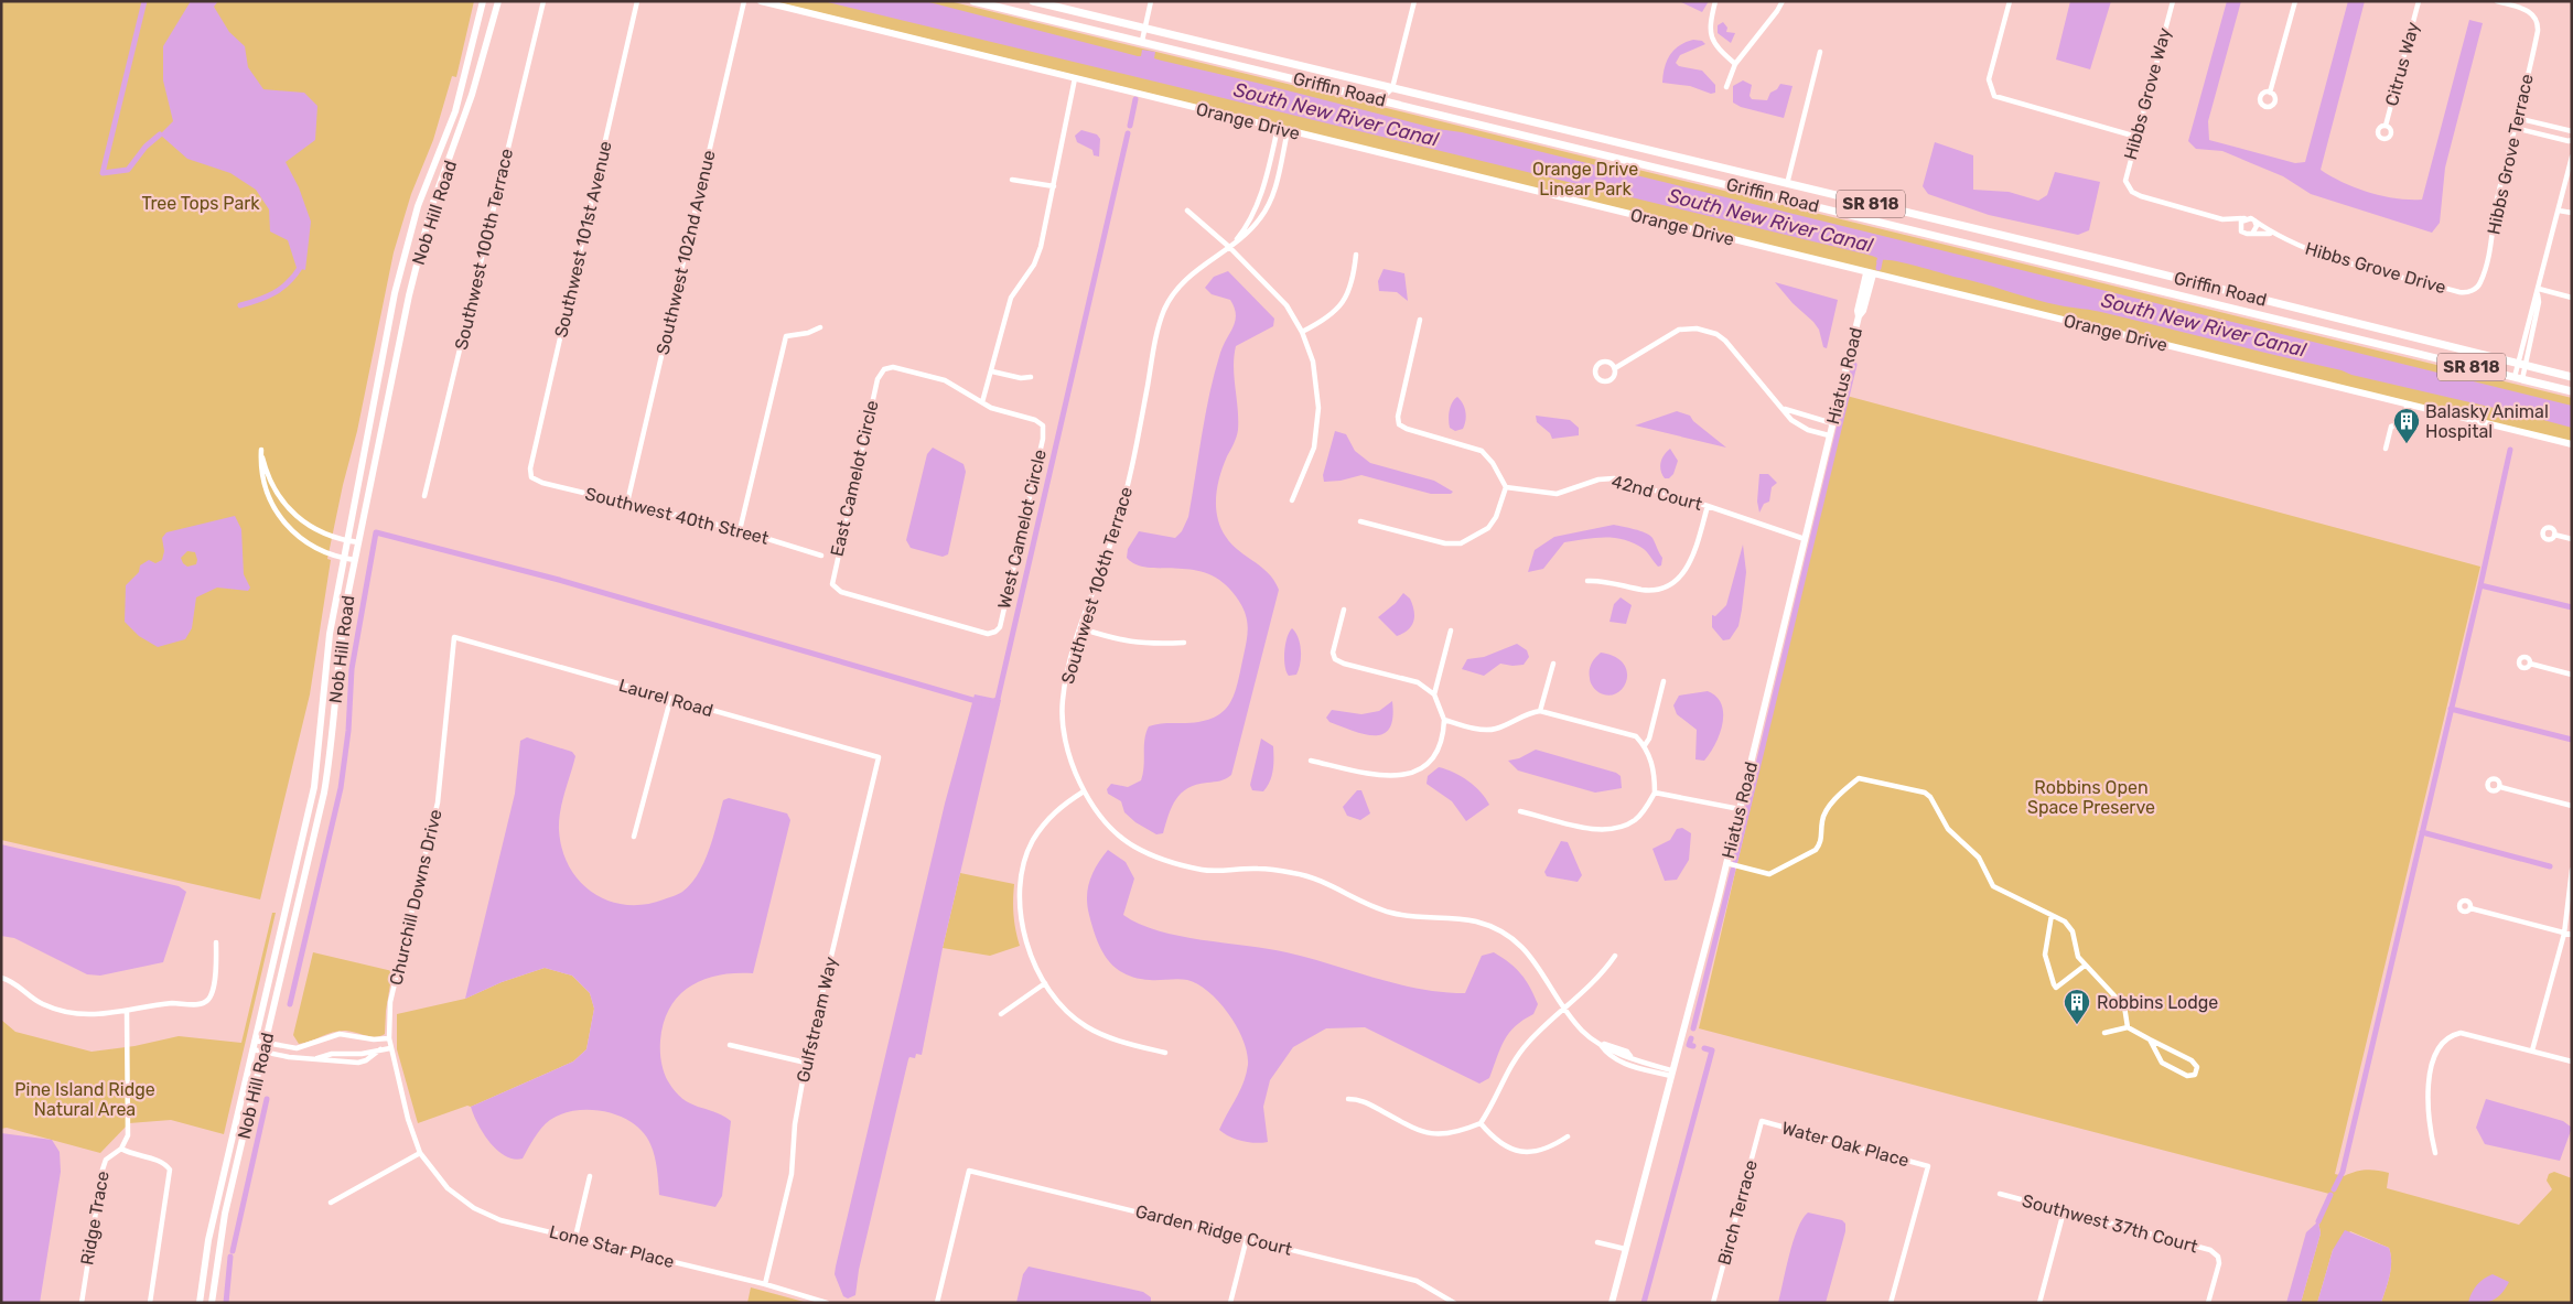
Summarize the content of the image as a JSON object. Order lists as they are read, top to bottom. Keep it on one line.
{"streets":{"main road":["Griffin Road","SR 818"],"street":["Citrus Way","Hibbs Grove Way","Orange Drive","Hibbs Grove Terrace","Nob Hill Road","Southwest 101st Avenue","Southwest 100th Terrace","Southwest 102nd Avenue","Hibbs Grove Drive","Hiatus Road","East Camelot Circle","42nd Court","Southwest 40th Street","West Camelot Circle","Southwest 106th Terrace","Laurel Road","Churchill Downs Drive","Gulfstream Way","Water Oak Place","Birch Terrace","Ridge Trace","Southwest 37th Court","Garden Ridge Court","Lone Star Place"]},"crossings":[["Orange Drive","Hiatus Road"],["Orange Drive","Southwest 106th Terrace"],["Hibbs Grove Terrace","Hibbs Grove Drive"],["Southwest 101st Avenue","Southwest 40th Street"],["Southwest 102nd Avenue","Southwest 40th Street"],["Hiatus Road","42nd Court"],["Hiatus Road","Southwest 106th Terrace"],["East Camelot Circle","West Camelot Circle"],["Laurel Road","Churchill Downs Drive"],["Laurel Road","Gulfstream Way"],["Churchill Downs Drive","Lone Star Place"],["Gulfstream Way","Lone Star Place"],["Water Oak Place","Birch Terrace"]],"water":["South New River Canal"],"parks":["Orange Drive Linear Park","Tree Tops Park","Robbins Open Space Preserve","Pine Island Ridge Natural Area"],"places":{"building":["Balasky Animal Hospital","Robbins Lodge"]}}
